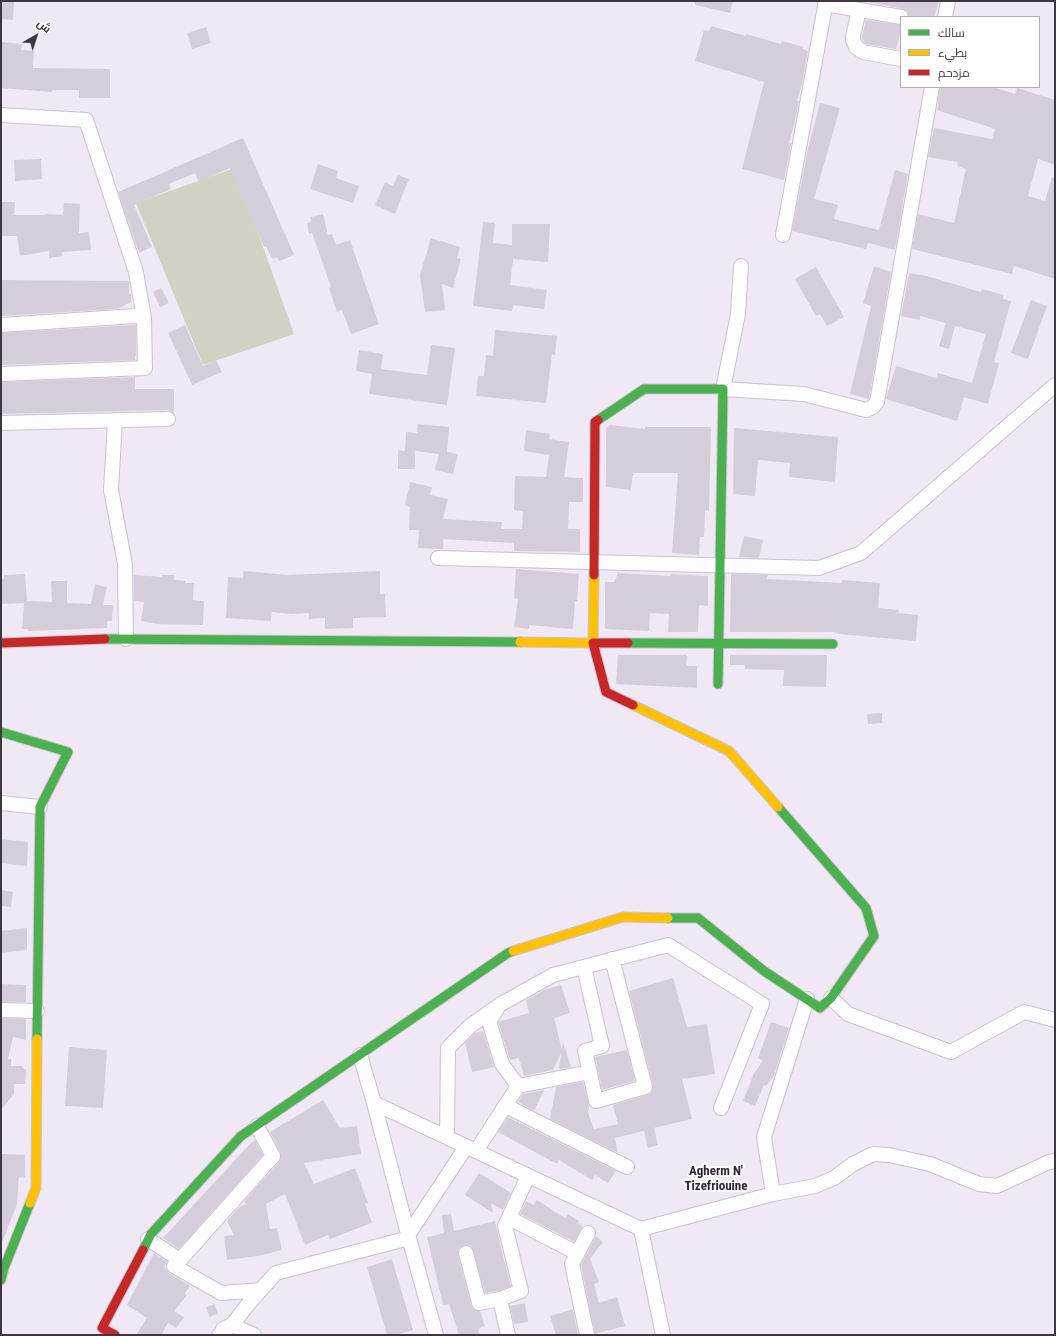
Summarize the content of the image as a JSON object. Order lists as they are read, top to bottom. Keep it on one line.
{"districts":["Agherm N' Tizefriouine"],"legend":["سالك","بطيء","مزدحم"],"north":"top right"}
